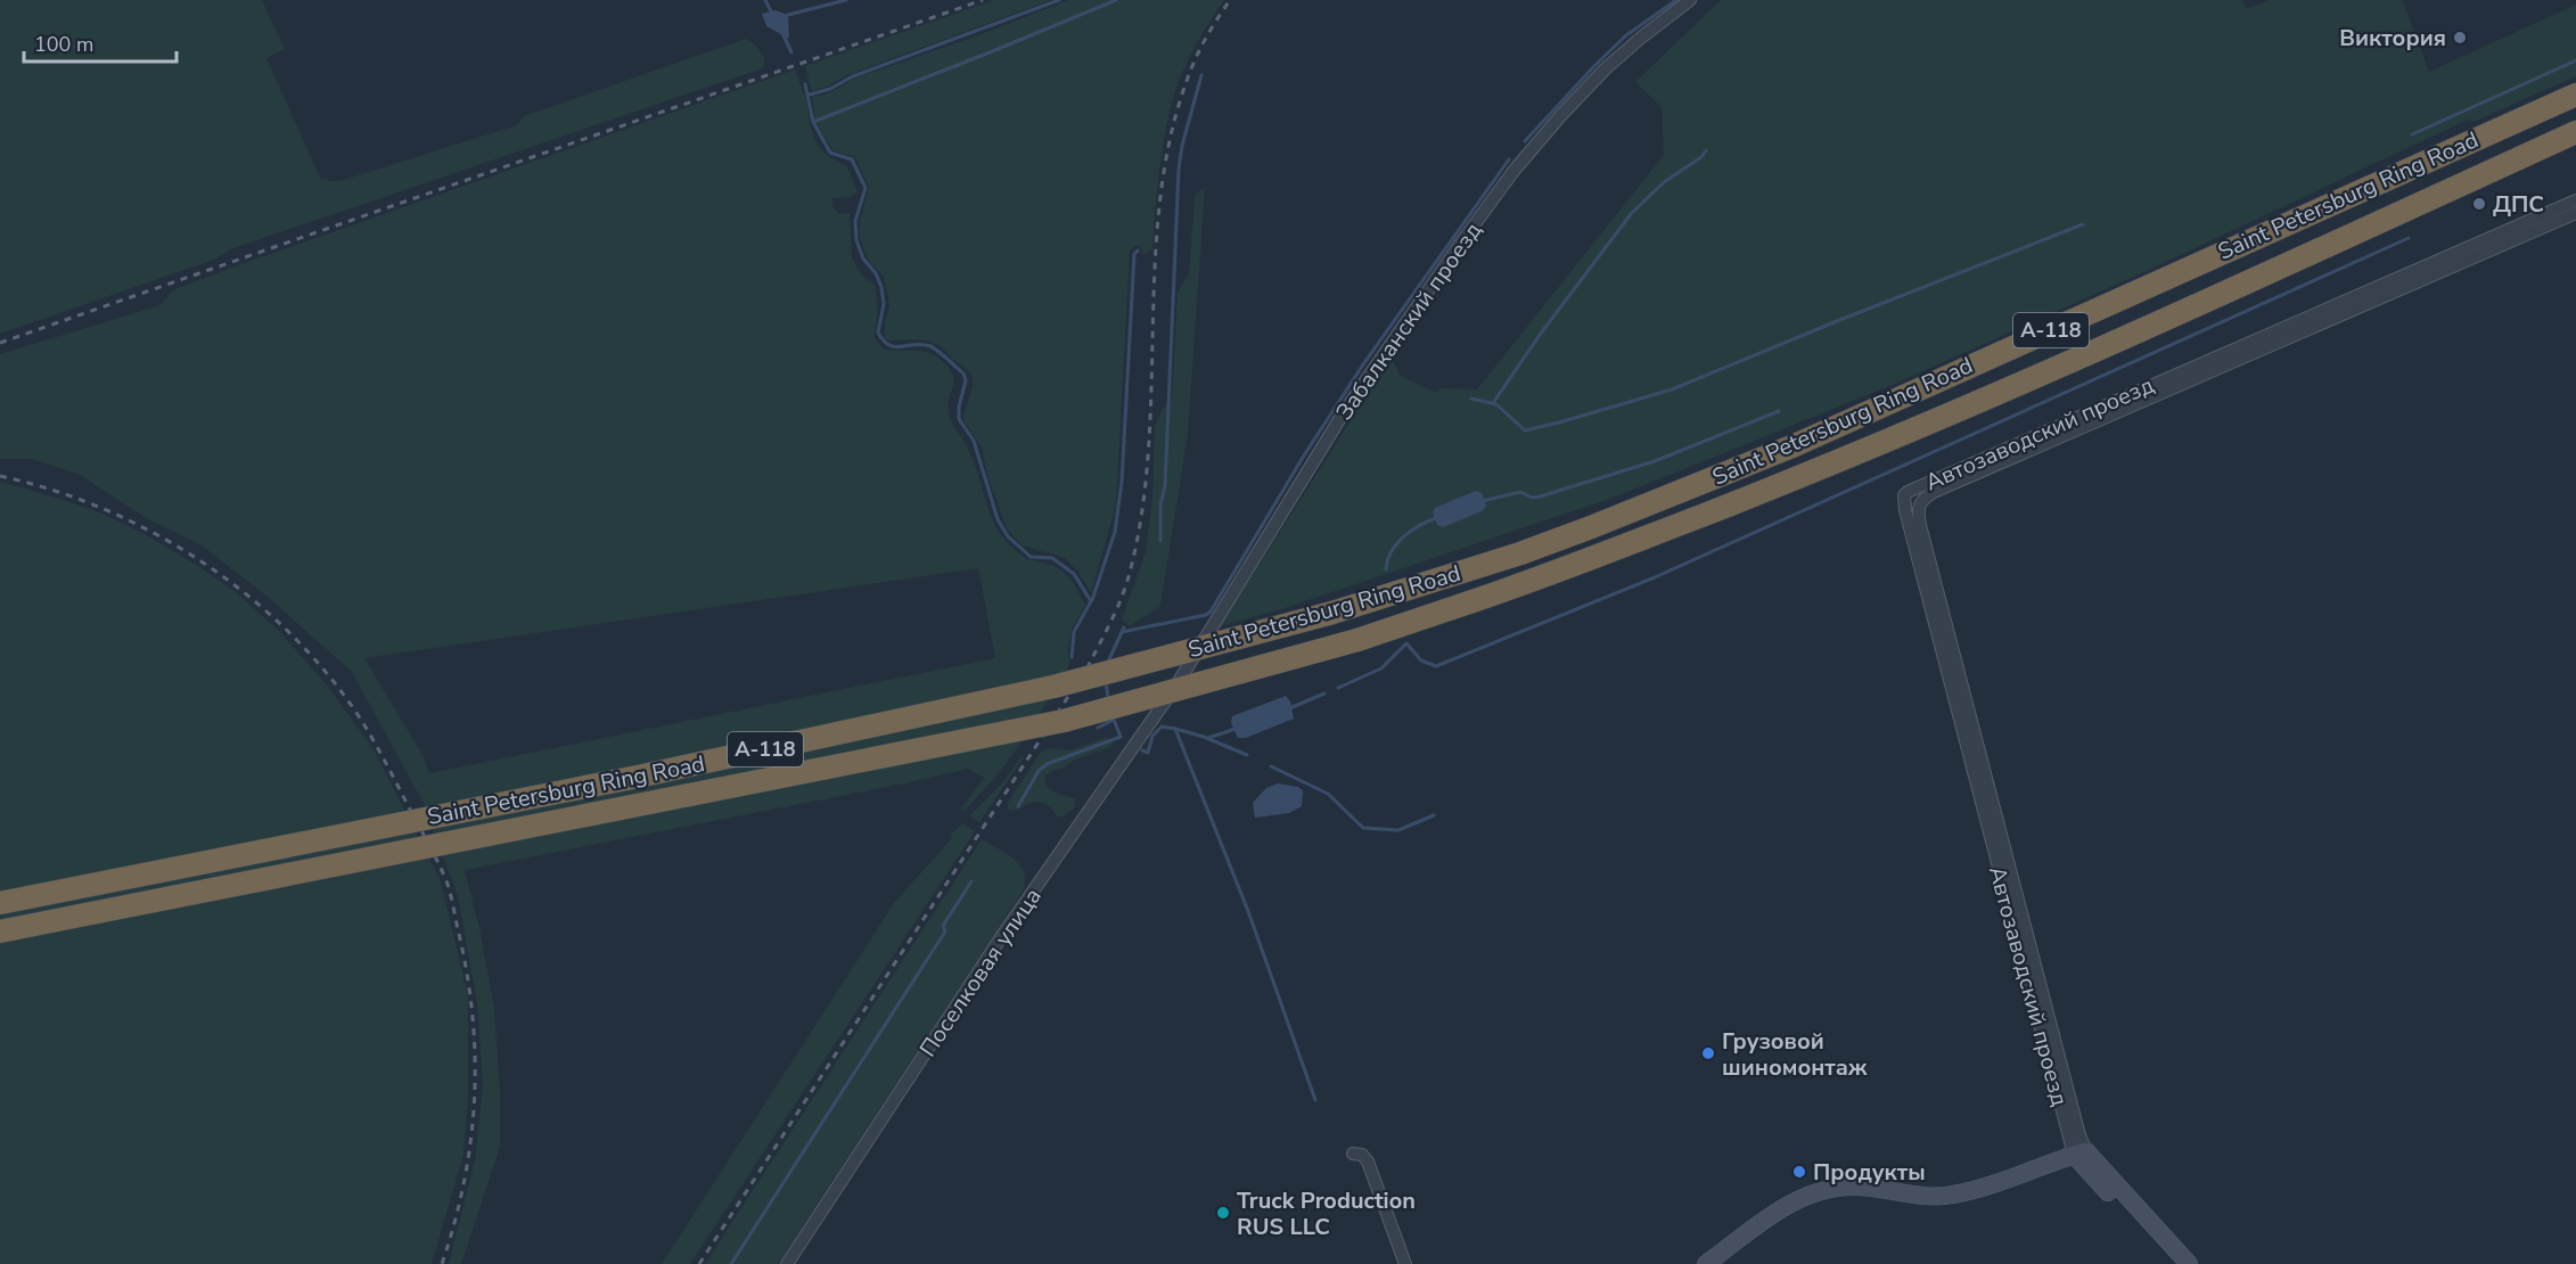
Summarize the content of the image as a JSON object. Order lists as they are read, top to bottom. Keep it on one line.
{"streets":{"highway":["Saint Petersburg Ring Road","А-118"],"street":["Забалканский проезд","Автозаводский проезд","Поселковая улица"]},"crossings":[["Забалканский проезд","Поселковая улица"]],"places":["Виктория","ДПС","Грузовой шиномонтаж","Продукты","Truck Production RUS LLC"],"scale_bar":"100 m"}
